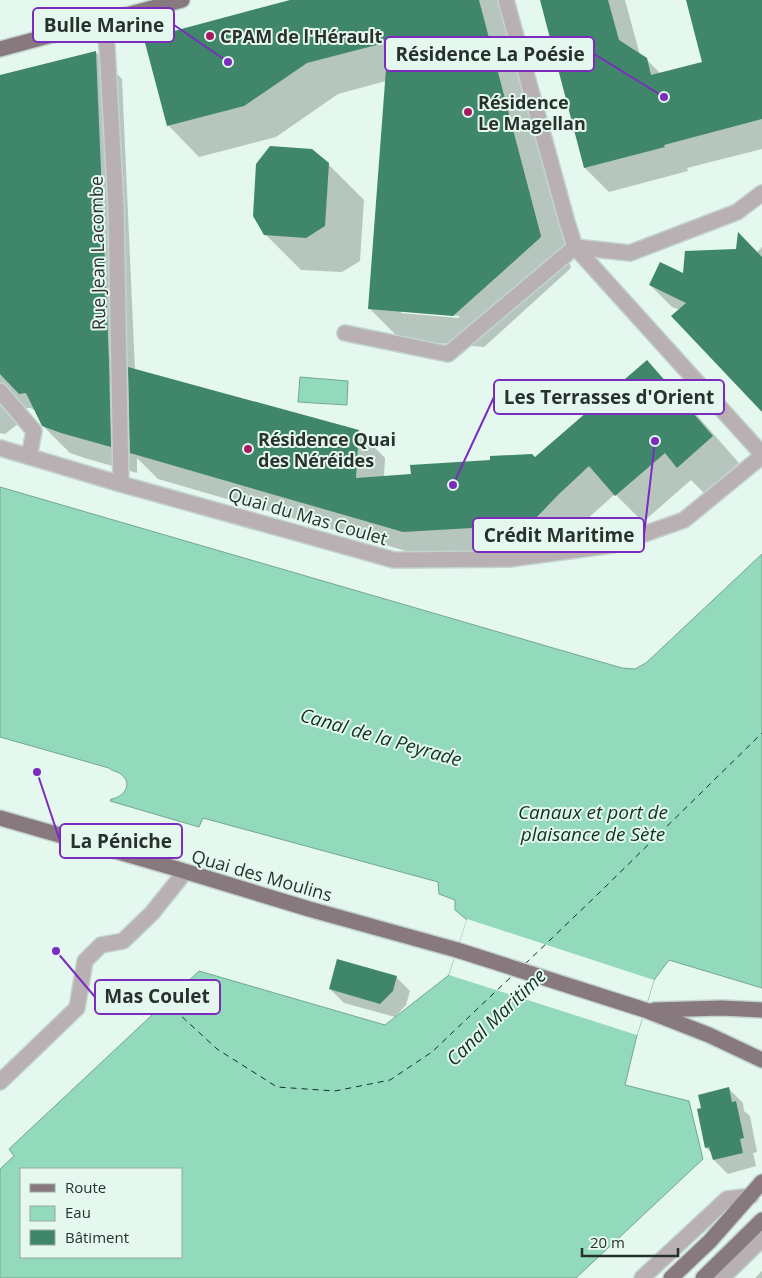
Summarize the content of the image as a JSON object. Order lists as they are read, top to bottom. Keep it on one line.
{"streets":{"main road":["Quai des Moulins"],"street":["Rue Jean Lacombe","Quai du Mas Coulet"]},"crossings":[["Rue Jean Lacombe","Quai du Mas Coulet"]],"water":["Canal de la Peyrade","Canaux et port de plaisance de Sète","Canal Maritime"],"places":["CPAM de l'Hérault","Bulle Marine","Résidence La Poésie","Résidence Le Magellan","Crédit Maritime","Résidence Quai des Néréides","Les Terrasses d'Orient","La Péniche","Mas Coulet"],"legend":["Route","Eau","Bâtiment"],"scale_bar":"20 m"}
